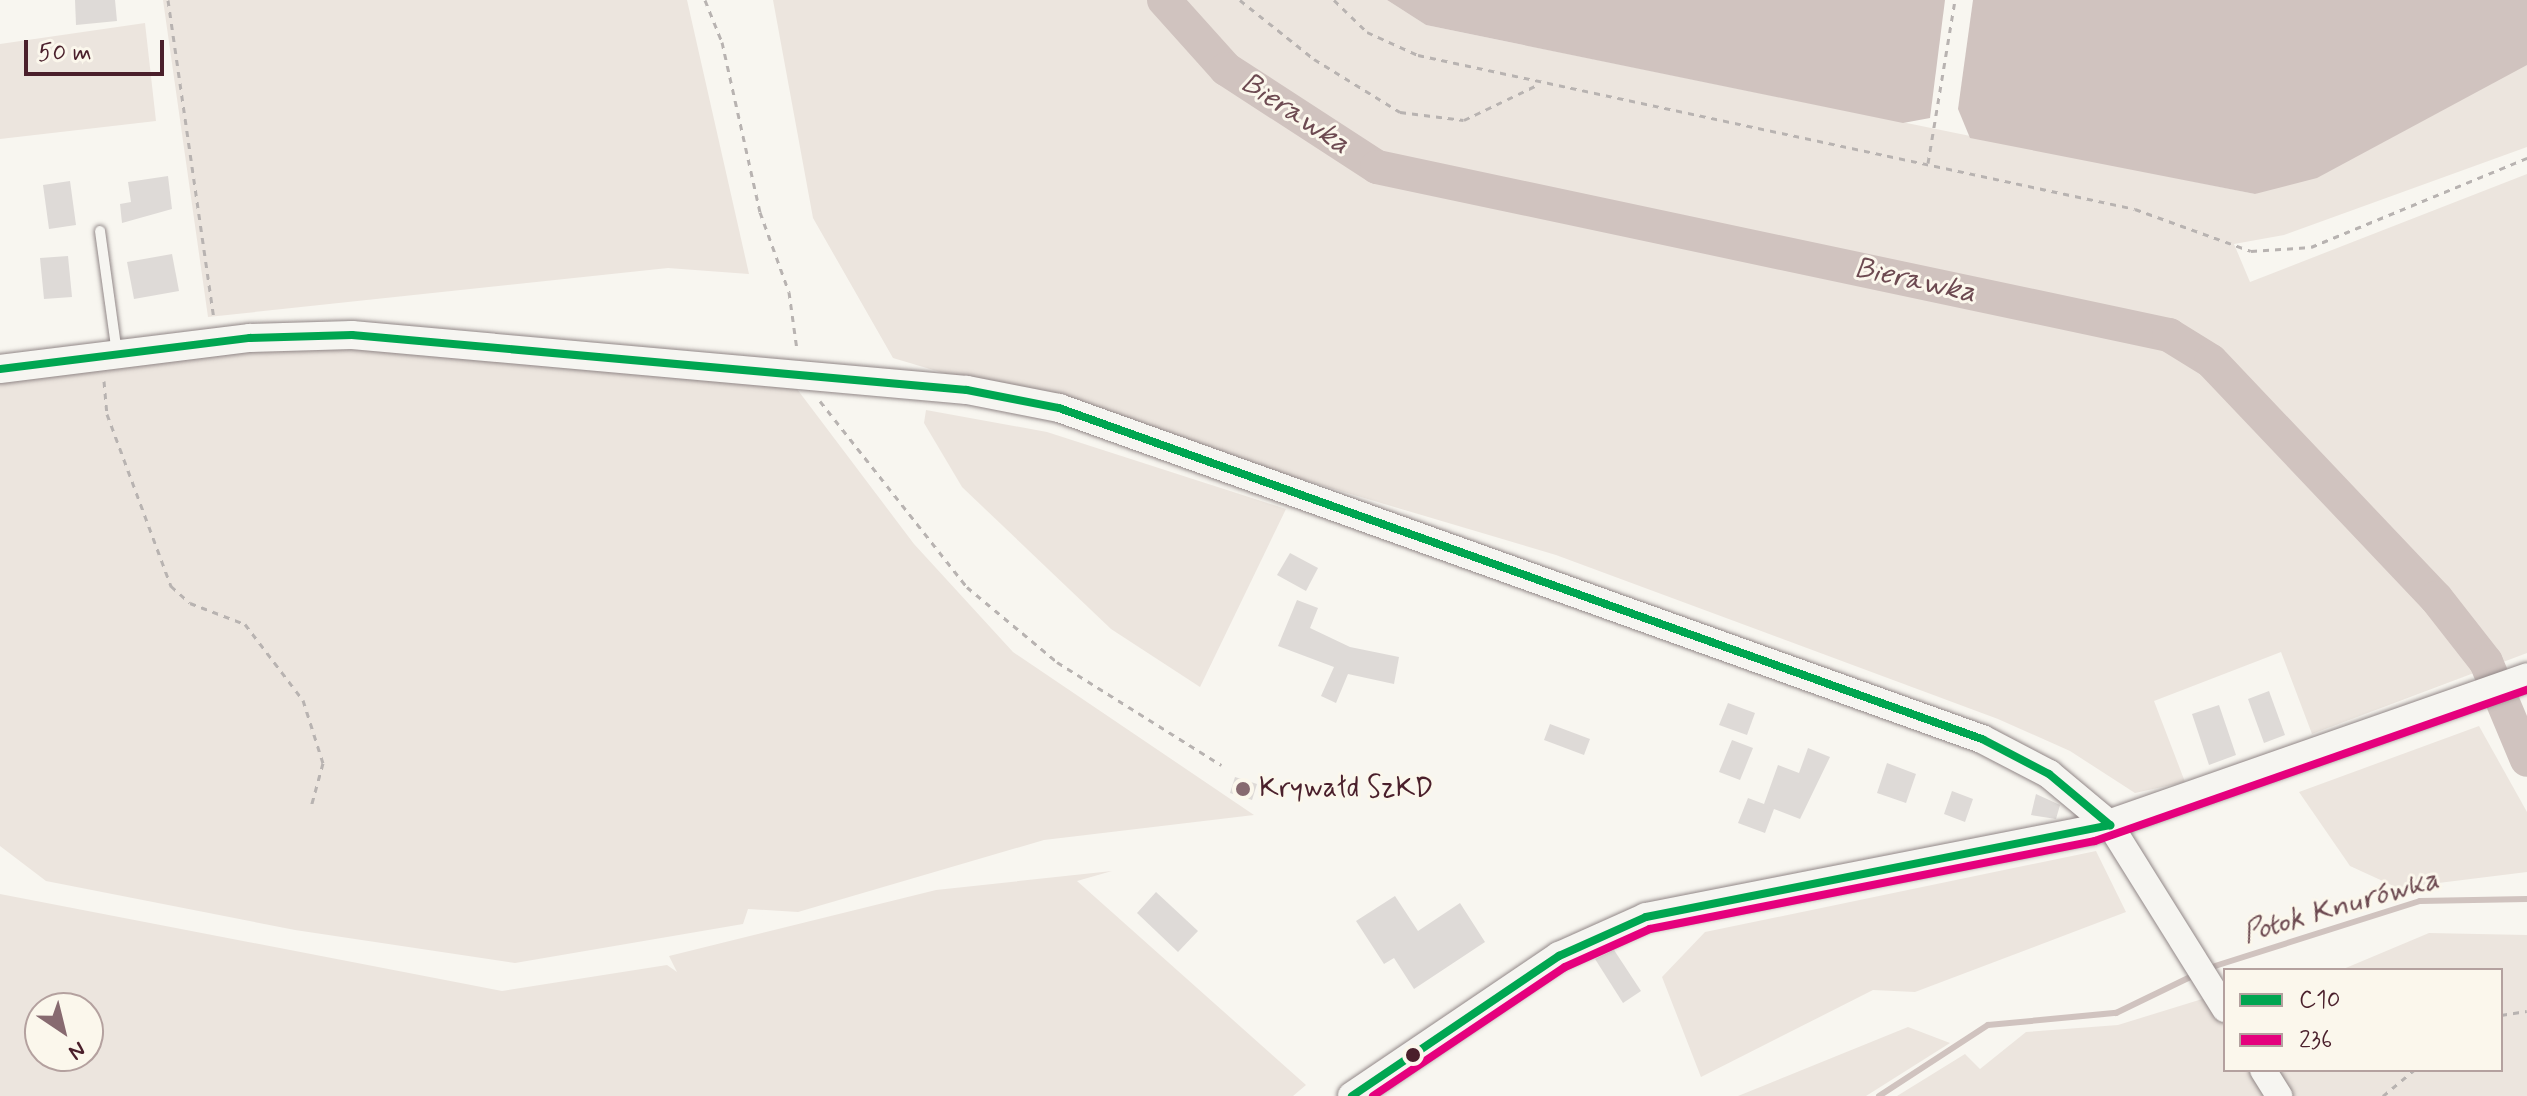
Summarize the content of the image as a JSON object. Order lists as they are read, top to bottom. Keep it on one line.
{"water":["Bierawka","Potok Knurówka"],"places":["Krywałd SzKD"],"lines":["transit line C10","transit line 236"],"legend":["C10","236"],"scale_bar":"50 m","north":"bottom right"}
